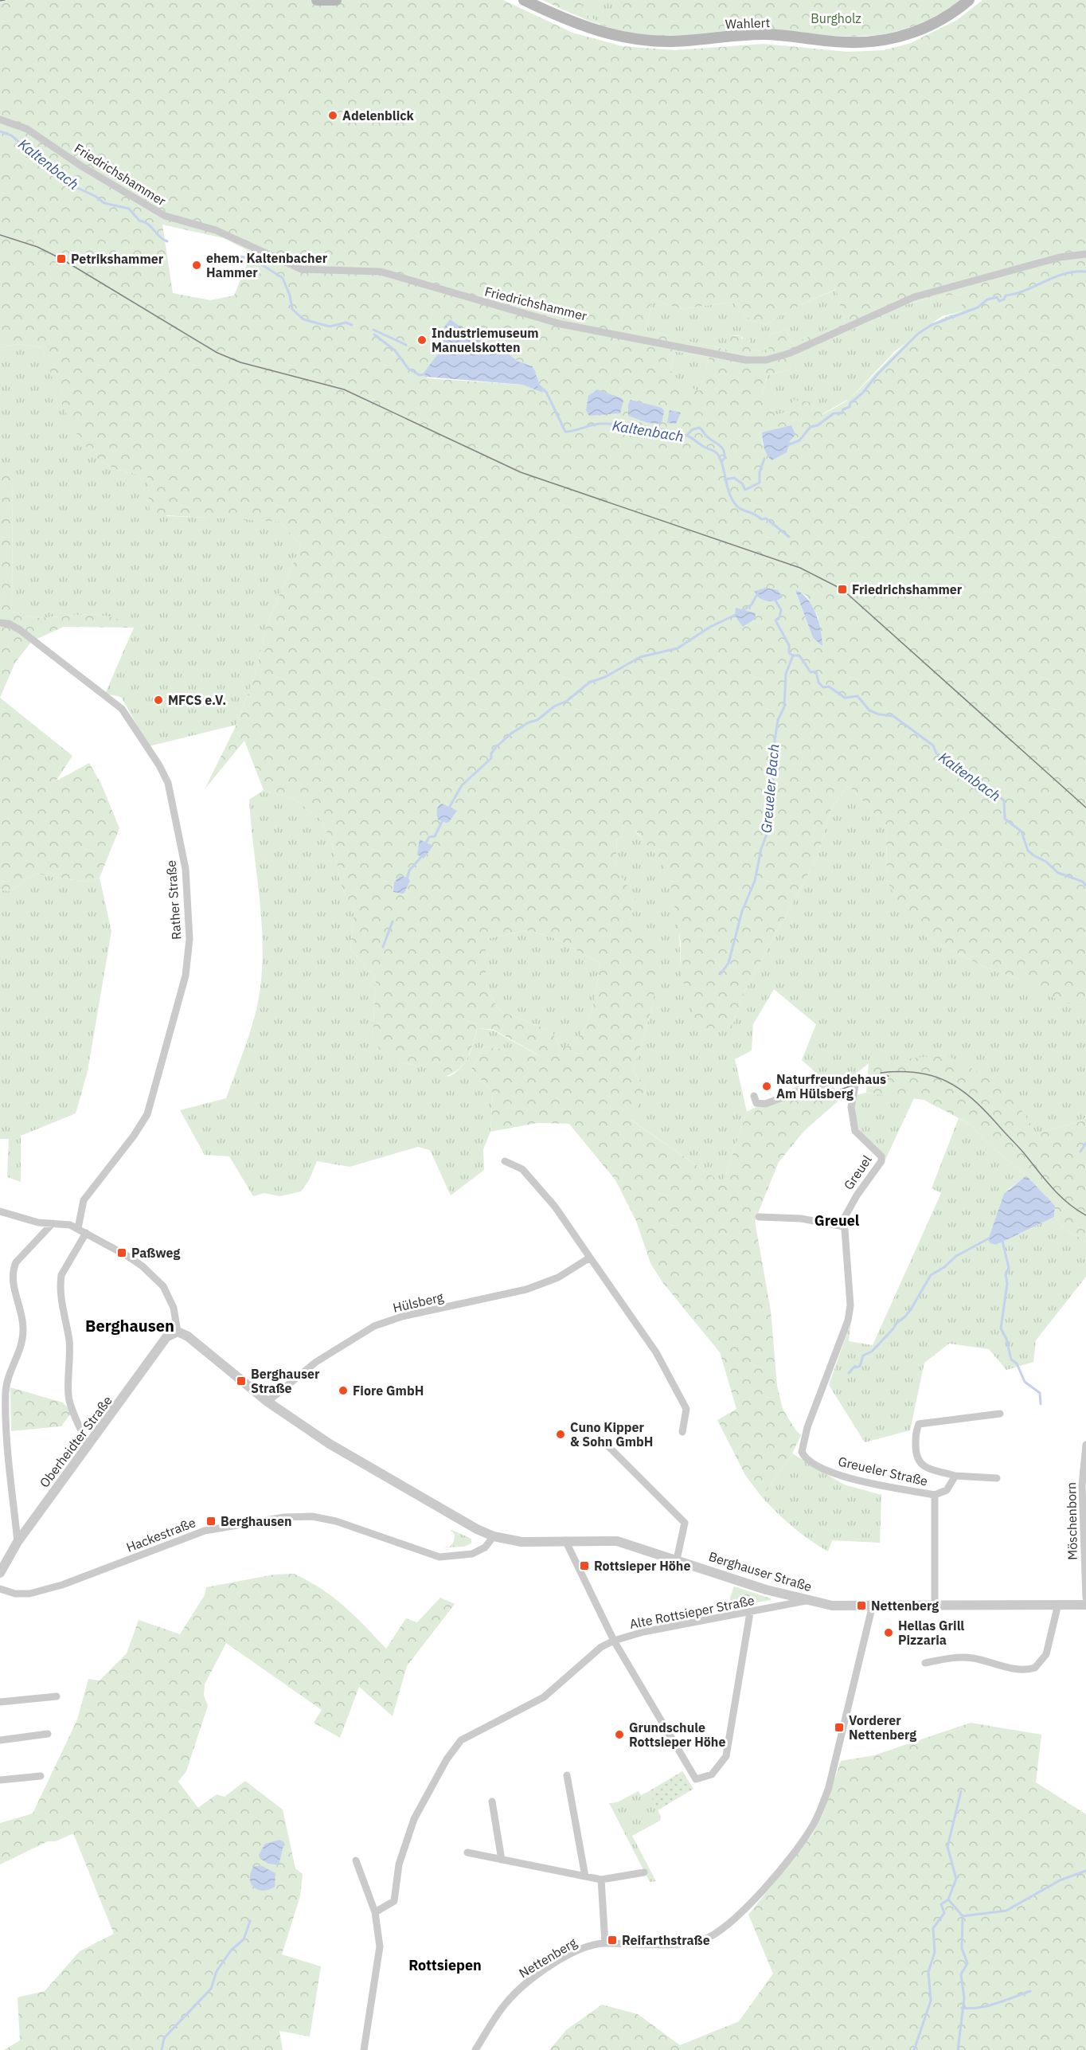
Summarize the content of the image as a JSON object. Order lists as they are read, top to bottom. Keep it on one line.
{"streets":{"main road":["Wahlert"],"street":["Friedrichshammer","Rather Straße","Greuel","Hülsberg","Oberheidter Straße","Greueler Straße","Möschenborn","Hackestraße","Berghauser Straße","Alte Rottsieper Straße","Nettenberg"]},"crossings":[["Greuel","Greueler Straße"],["Hülsberg","Berghauser Straße"],["Oberheidter Straße","Berghauser Straße"],["Greueler Straße","Berghauser Straße"],["Hackestraße","Berghauser Straße"],["Berghauser Straße","Alte Rottsieper Straße"],["Berghauser Straße","Nettenberg"]],"districts":["Greuel","Berghausen","Rottsiepen"],"water":["Kaltenbach","Greueler Bach"],"parks":["Burgholz"],"places":{"other":["Adelenblick","ehem. Kaltenbacher Hammer","Industriemuseum Manuelskotten","MFCS e.V.","Naturfreundehaus Am Hülsberg","Fiore GmbH","Cuno Kipper & Sohn GmbH","Hellas Grill Pizzaria","Grundschule Rottsieper Höhe"],"transit":["Petrikshammer","Friedrichshammer","Paßweg","Berghauser Straße","Berghausen","Rottsieper Höhe","Nettenberg","Vorderer Nettenberg","Reifarthstraße"]}}
